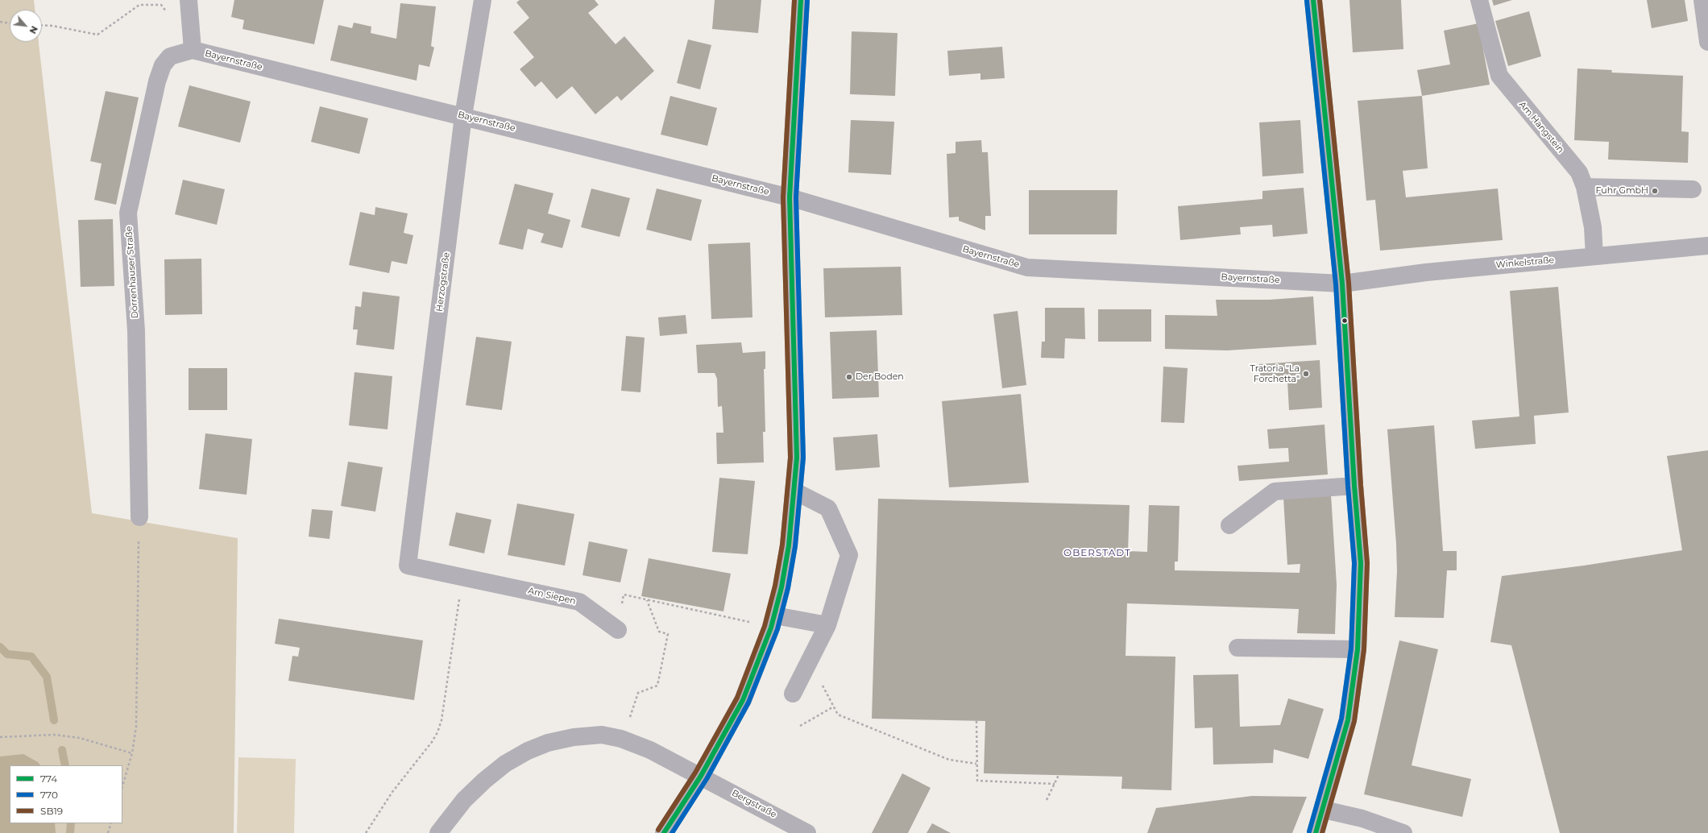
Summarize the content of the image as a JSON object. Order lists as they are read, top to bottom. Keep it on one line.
{"streets":{"street":["Bayernstraße","Am Hangstein","Winkelstraße","Dörrenhauser Straße","Herzogstraße","Am Siepen","Bergstraße"]},"crossings":[["Bayernstraße","Winkelstraße"],["Bayernstraße","Dörrenhauser Straße"],["Bayernstraße","Herzogstraße"],["Am Hangstein","Winkelstraße"],["Herzogstraße","Am Siepen"]],"districts":["OBERSTADT"],"places":["Fuhr GmbH","Tratoria \"La Forchetta\"","Der Boden"],"lines":["transit line 774","transit line 770","transit line SB19"],"legend":["774","770","SB19"],"north":"bottom right"}
